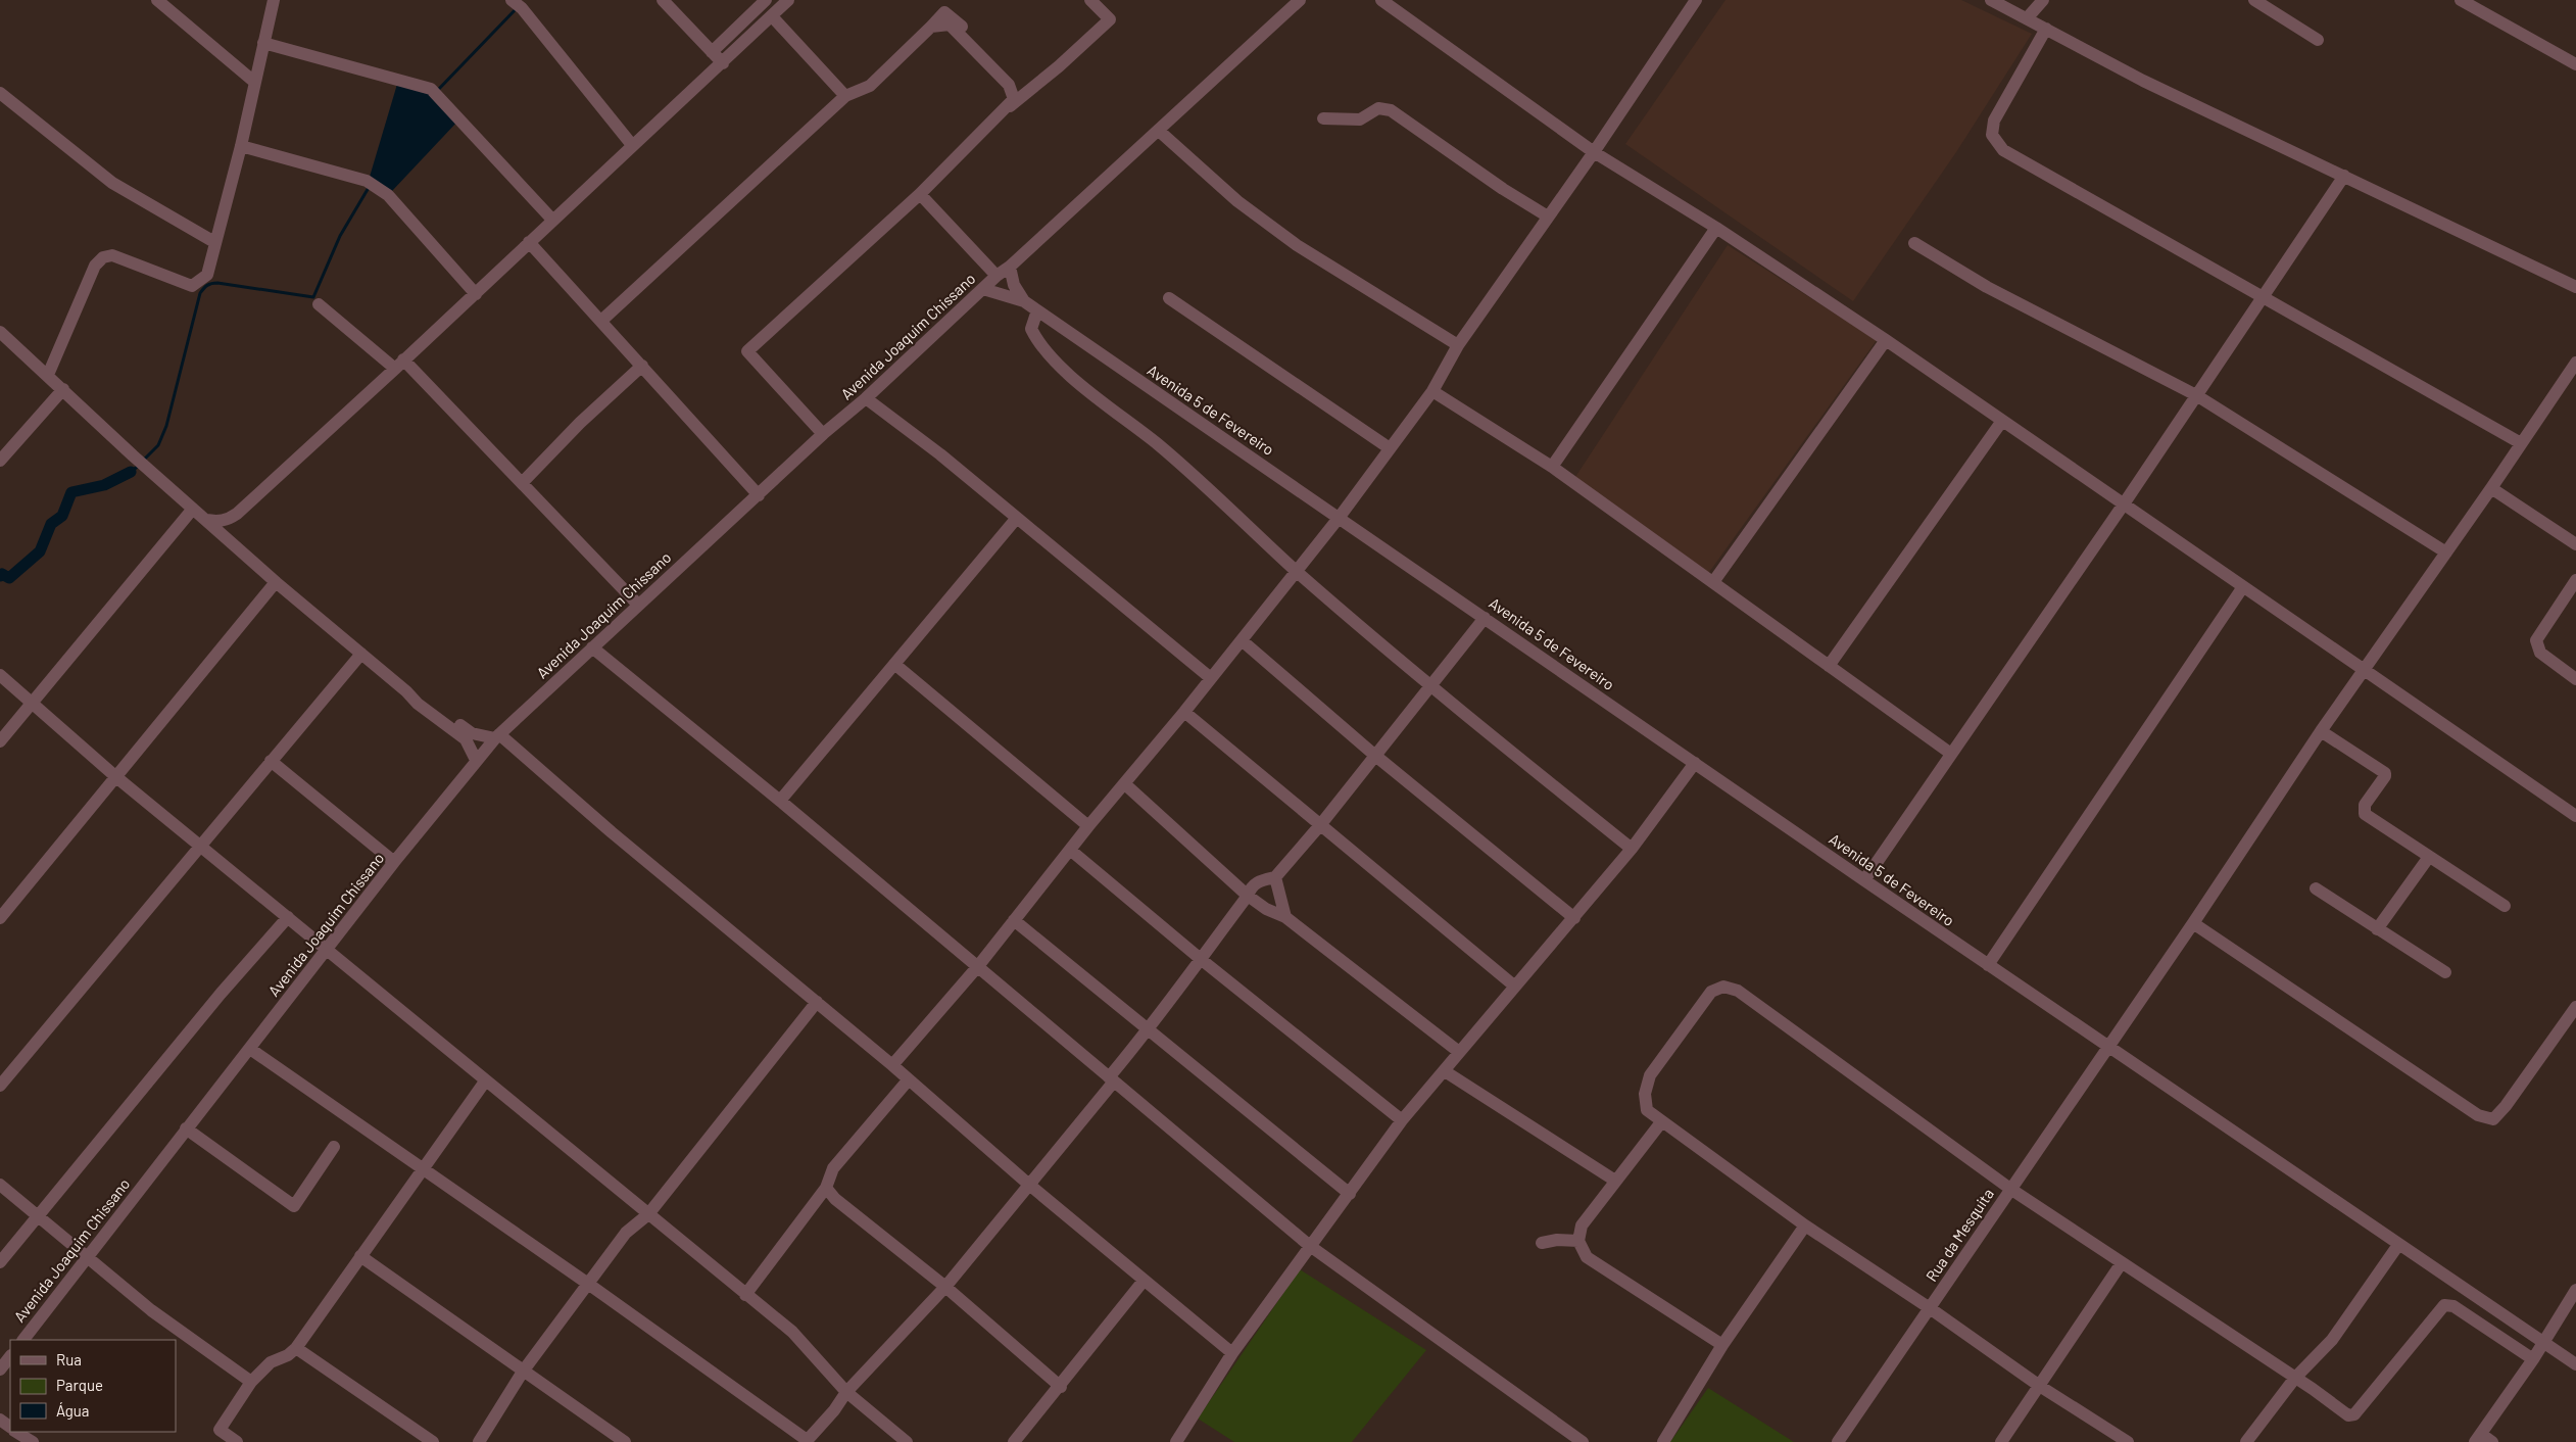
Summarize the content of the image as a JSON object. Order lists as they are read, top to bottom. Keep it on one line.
{"streets":{"street":["Avenida Joaquim Chissano","Avenida 5 de Fevereiro","Rua da Mesquita"]},"crossings":[["Avenida 5 de Fevereiro","Rua da Mesquita"]],"legend":["Rua","Parque","Água"]}
